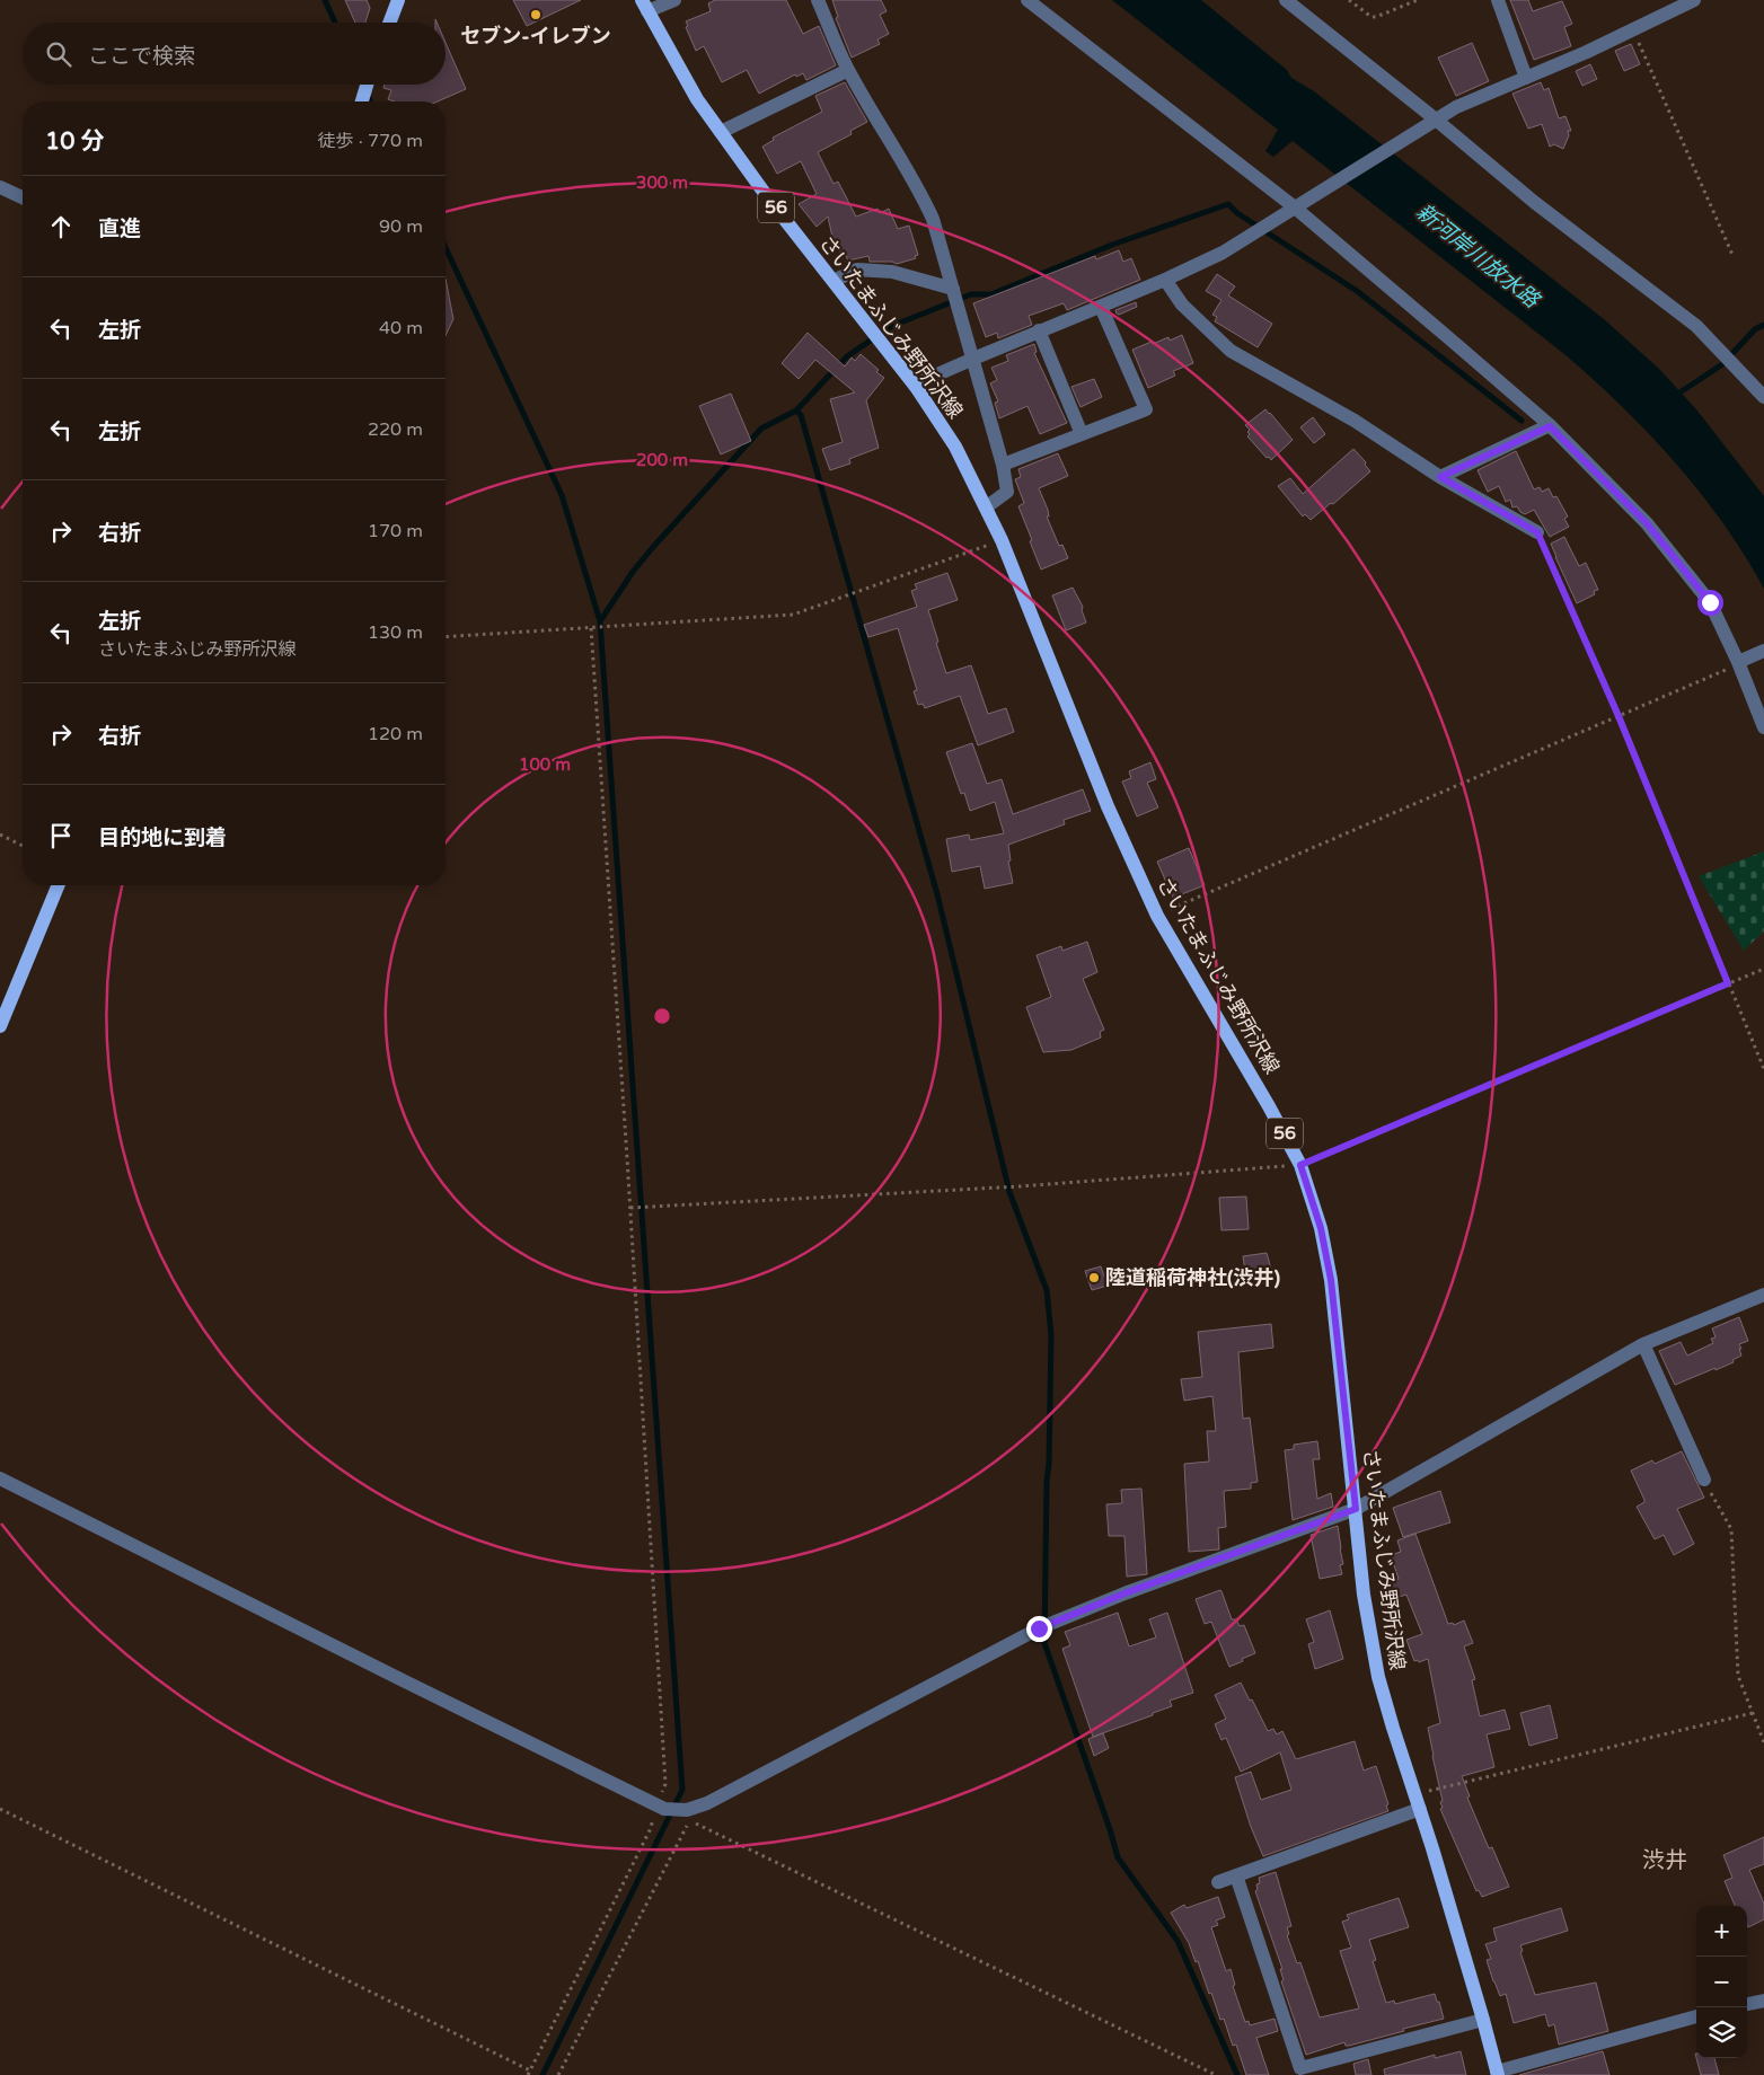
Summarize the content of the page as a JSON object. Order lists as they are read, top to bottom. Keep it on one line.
{"streets":{"main road":["56","さいたまふじみ野所沢線"]},"districts":["渋井"],"water":["新河岸川放水路"],"places":["セブン-イレブン","陸道稲荷神社(渋井)"],"page":{"search":"ここで検索","heading":["10 分","徒歩 · 770 m"],"list":[["直進","90 m"],["左折","40 m"],["左折","220 m"],["右折","170 m"],["左折","さいたまふじみ野所沢線","130 m"],["右折","120 m"],"目的地に到着"],"map_buttons":["+","−"]},"rings":["300 m","200 m","100 m"]}
